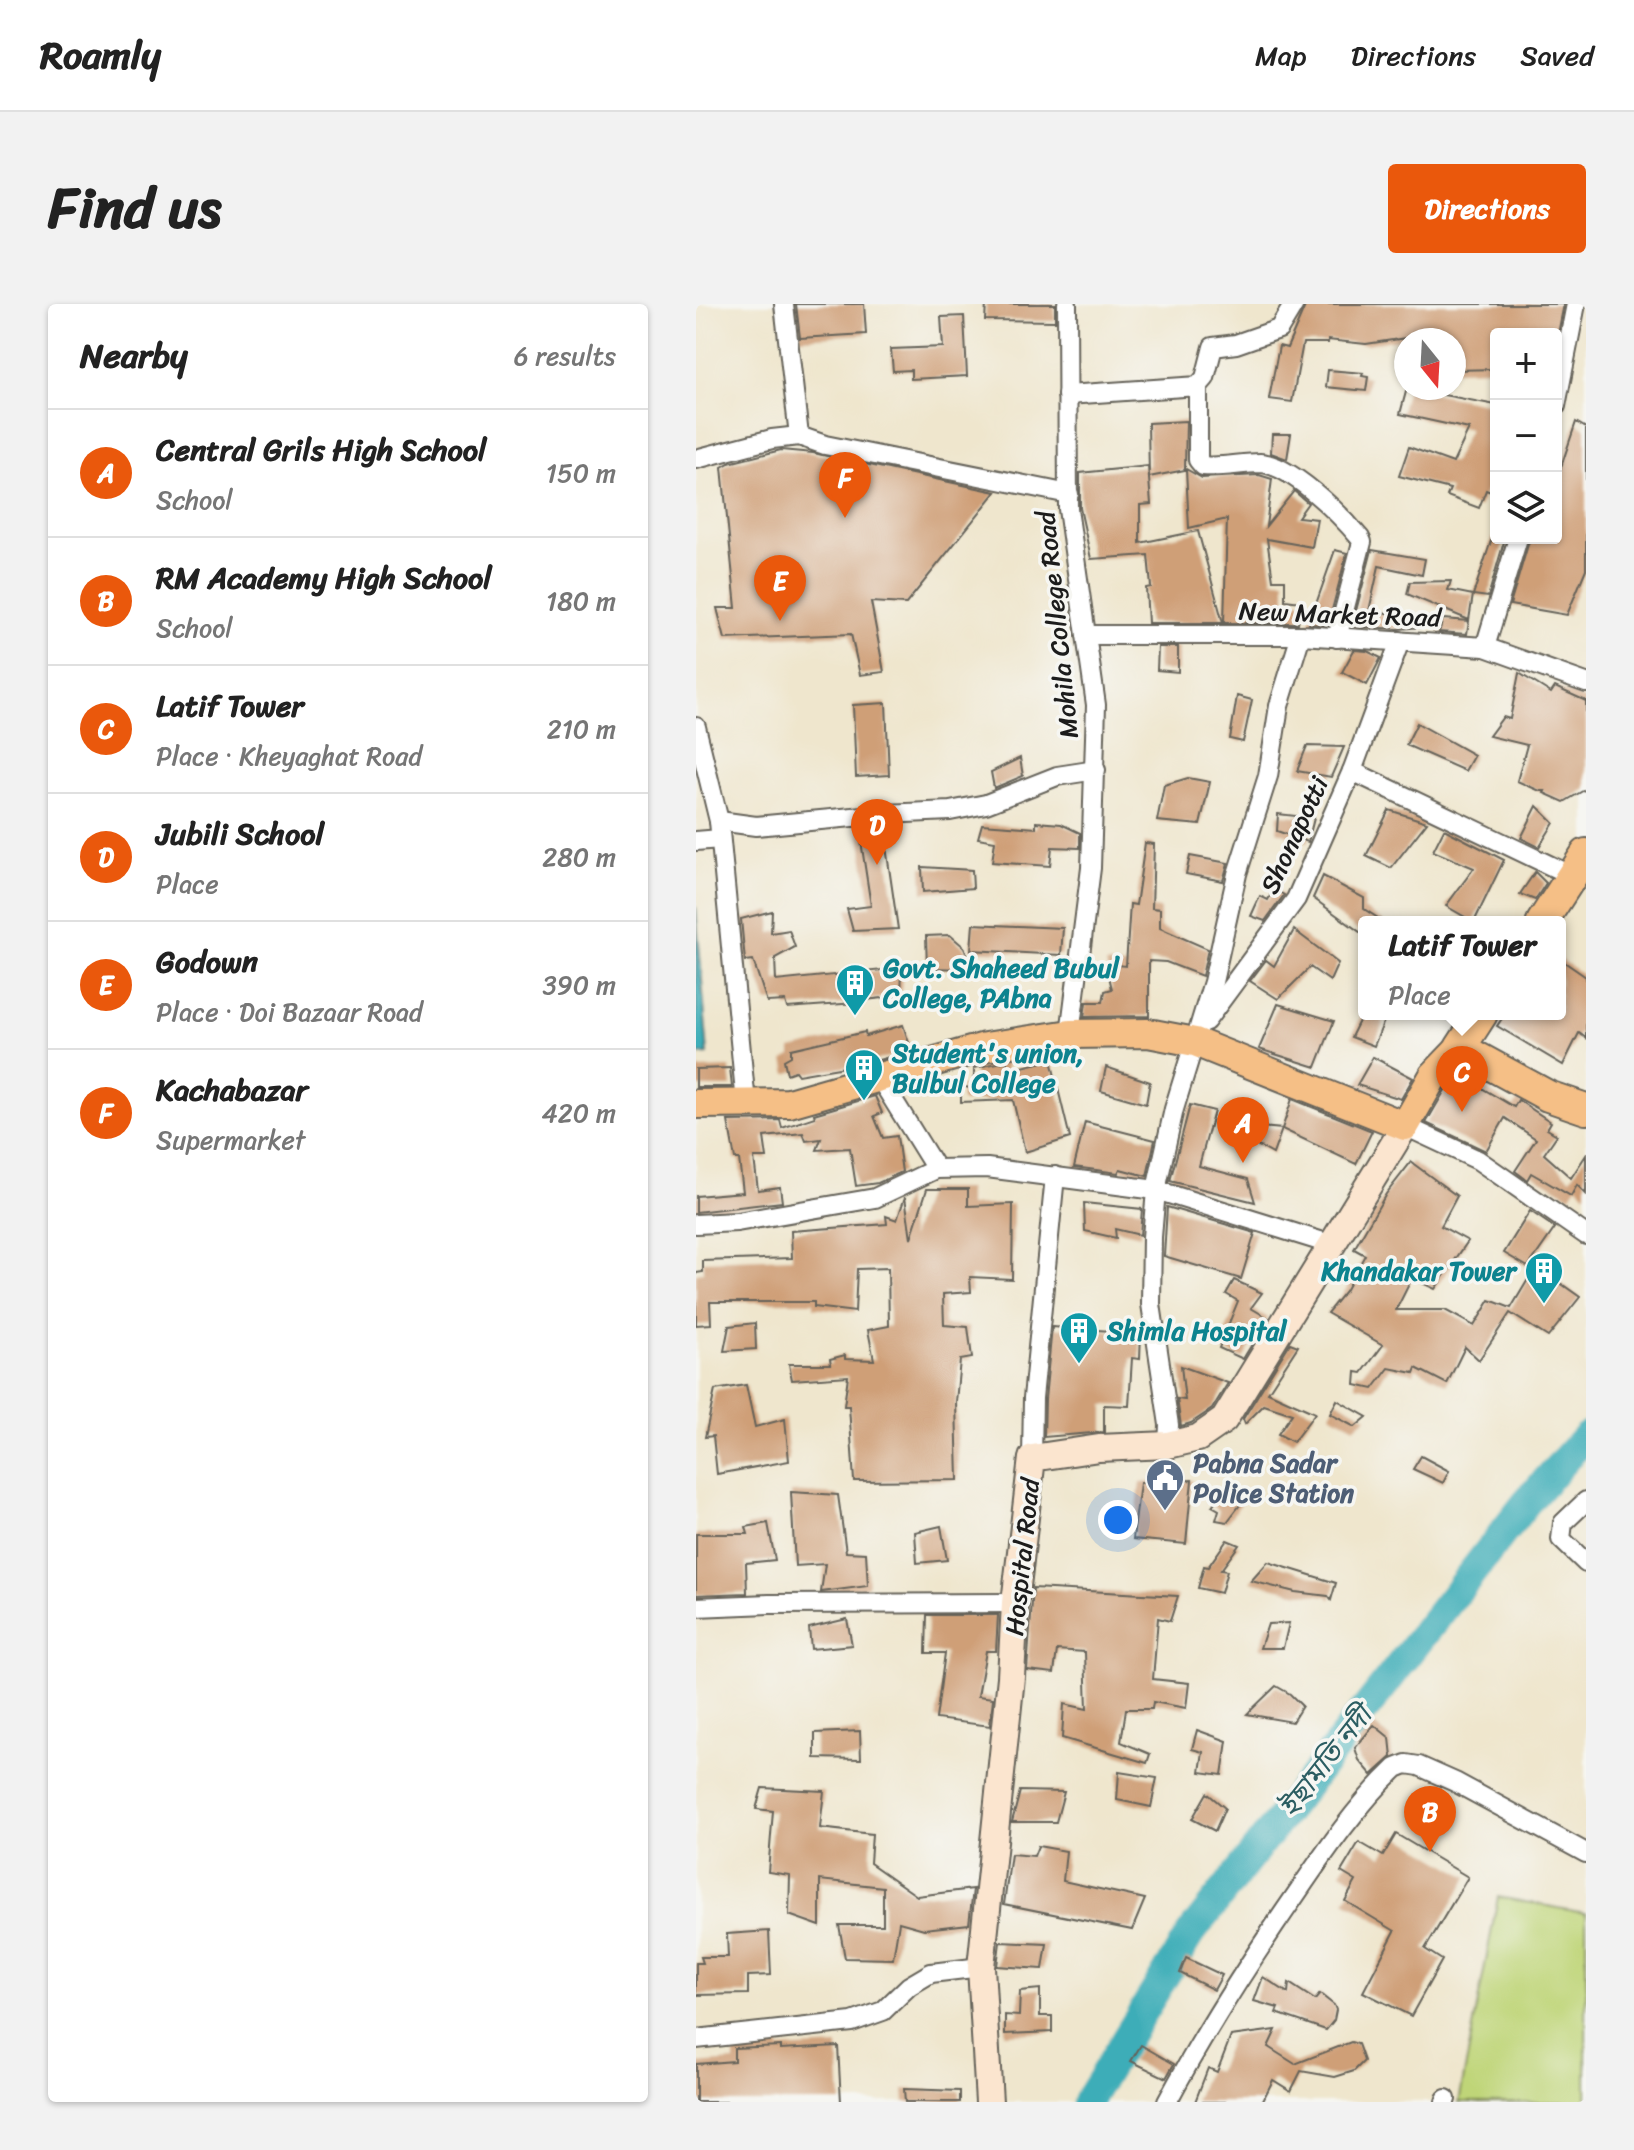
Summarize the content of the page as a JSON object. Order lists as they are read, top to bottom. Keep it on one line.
{"streets":{"main road":["Hospital Road"],"street":["New Market Road","Mohila College Road","Shonapotti"]},"crossings":[["New Market Road","Mohila College Road"],["New Market Road","Shonapotti"]],"water":["ইছামতি নদী"],"places":{"building":["Govt. Shaheed Bubul College, PAbna","Student's union, Bulbul College","Khandakar Tower","Shimla Hospital"],"public building":["Pabna Sadar Police Station"]},"north":"bottom","page":{"header":"Roamly","nav":["Map","Directions","Saved"],"title":"Find us","buttons":"Directions","heading":["Nearby","6 results"],"map_buttons":["+","−"],"list":[{"mark":"A","name":"Central Grils High School","note":"School","value":"150 m"},{"mark":"B","name":"RM Academy High School","note":"School","value":"180 m"},{"mark":"C","name":"Latif Tower","note":"Place · Kheyaghat Road","value":"210 m"},{"mark":"D","name":"Jubili School","note":"Place","value":"280 m"},{"mark":"E","name":"Godown","note":"Place · Doi Bazaar Road","value":"390 m"},{"mark":"F","name":"Kachabazar","note":"Supermarket","value":"420 m"}],"pins":["F","E","D","C","A","B"],"popup":["Latif Tower","Place"]}}
